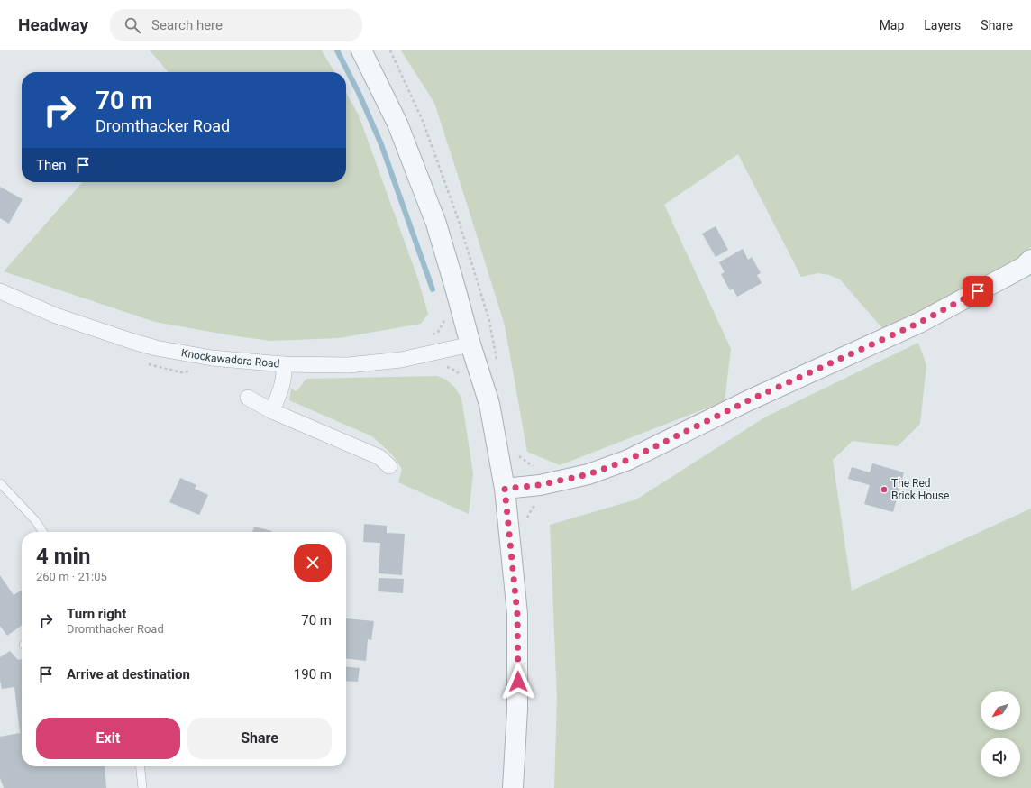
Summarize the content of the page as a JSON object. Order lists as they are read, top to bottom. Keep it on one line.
{"streets":{"street":["Knockawaddra Road"]},"places":["The Red Brick House"],"north":"bottom left","page":{"header":"Headway","search":"Search here","nav":["Map","Layers","Share"],"turn":["70 m","Dromthacker Road"],"then":"Then","heading":["4 min","260 m · 21:05"],"list":[{"name":"Turn right","note":"Dromthacker Road","value":"70 m"},{"name":"Arrive at destination","value":"190 m"}],"buttons":["Exit","Share"]}}
